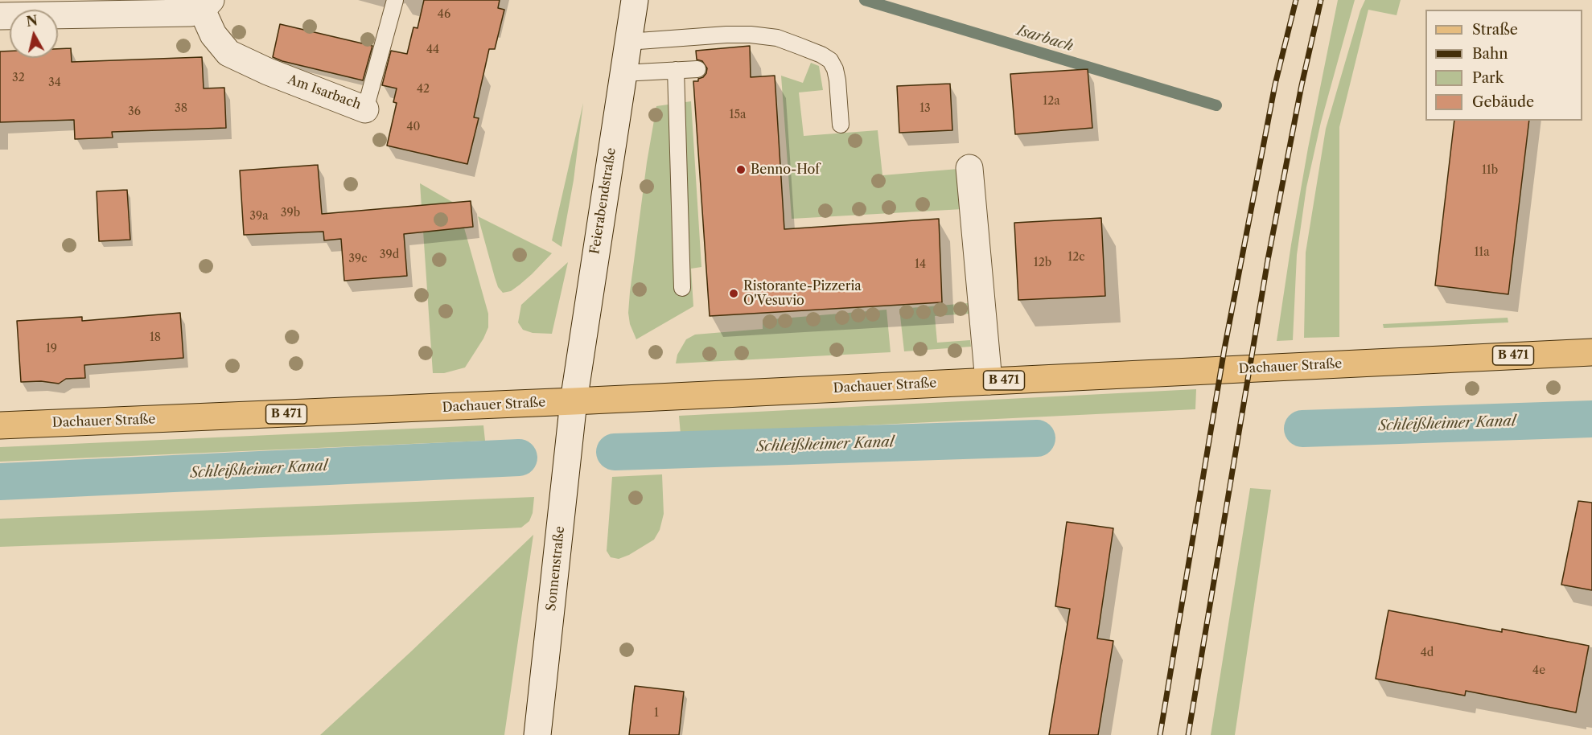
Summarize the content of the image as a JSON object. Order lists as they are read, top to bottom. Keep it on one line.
{"streets":{"main road":["Am Isarbach","Feierabendstraße","B 471","Dachauer Straße","Sonnenstraße"]},"crossings":[["Feierabendstraße","Dachauer Straße"],["Feierabendstraße","Sonnenstraße"],["Dachauer Straße","Sonnenstraße"]],"water":["Isarbach","Schleißheimer Kanal"],"places":["Benno-Hof","Ristorante-Pizzeria O'Vesuvio"],"house_numbers":["46","44","32","34","42","12a","38","13","36","15a","40","11b","39b","39a","11a","39d","12c","39c","12b","14","18","19","4d","4e","1"],"legend":["Straße","Bahn","Park","Gebäude"],"north":"top"}
